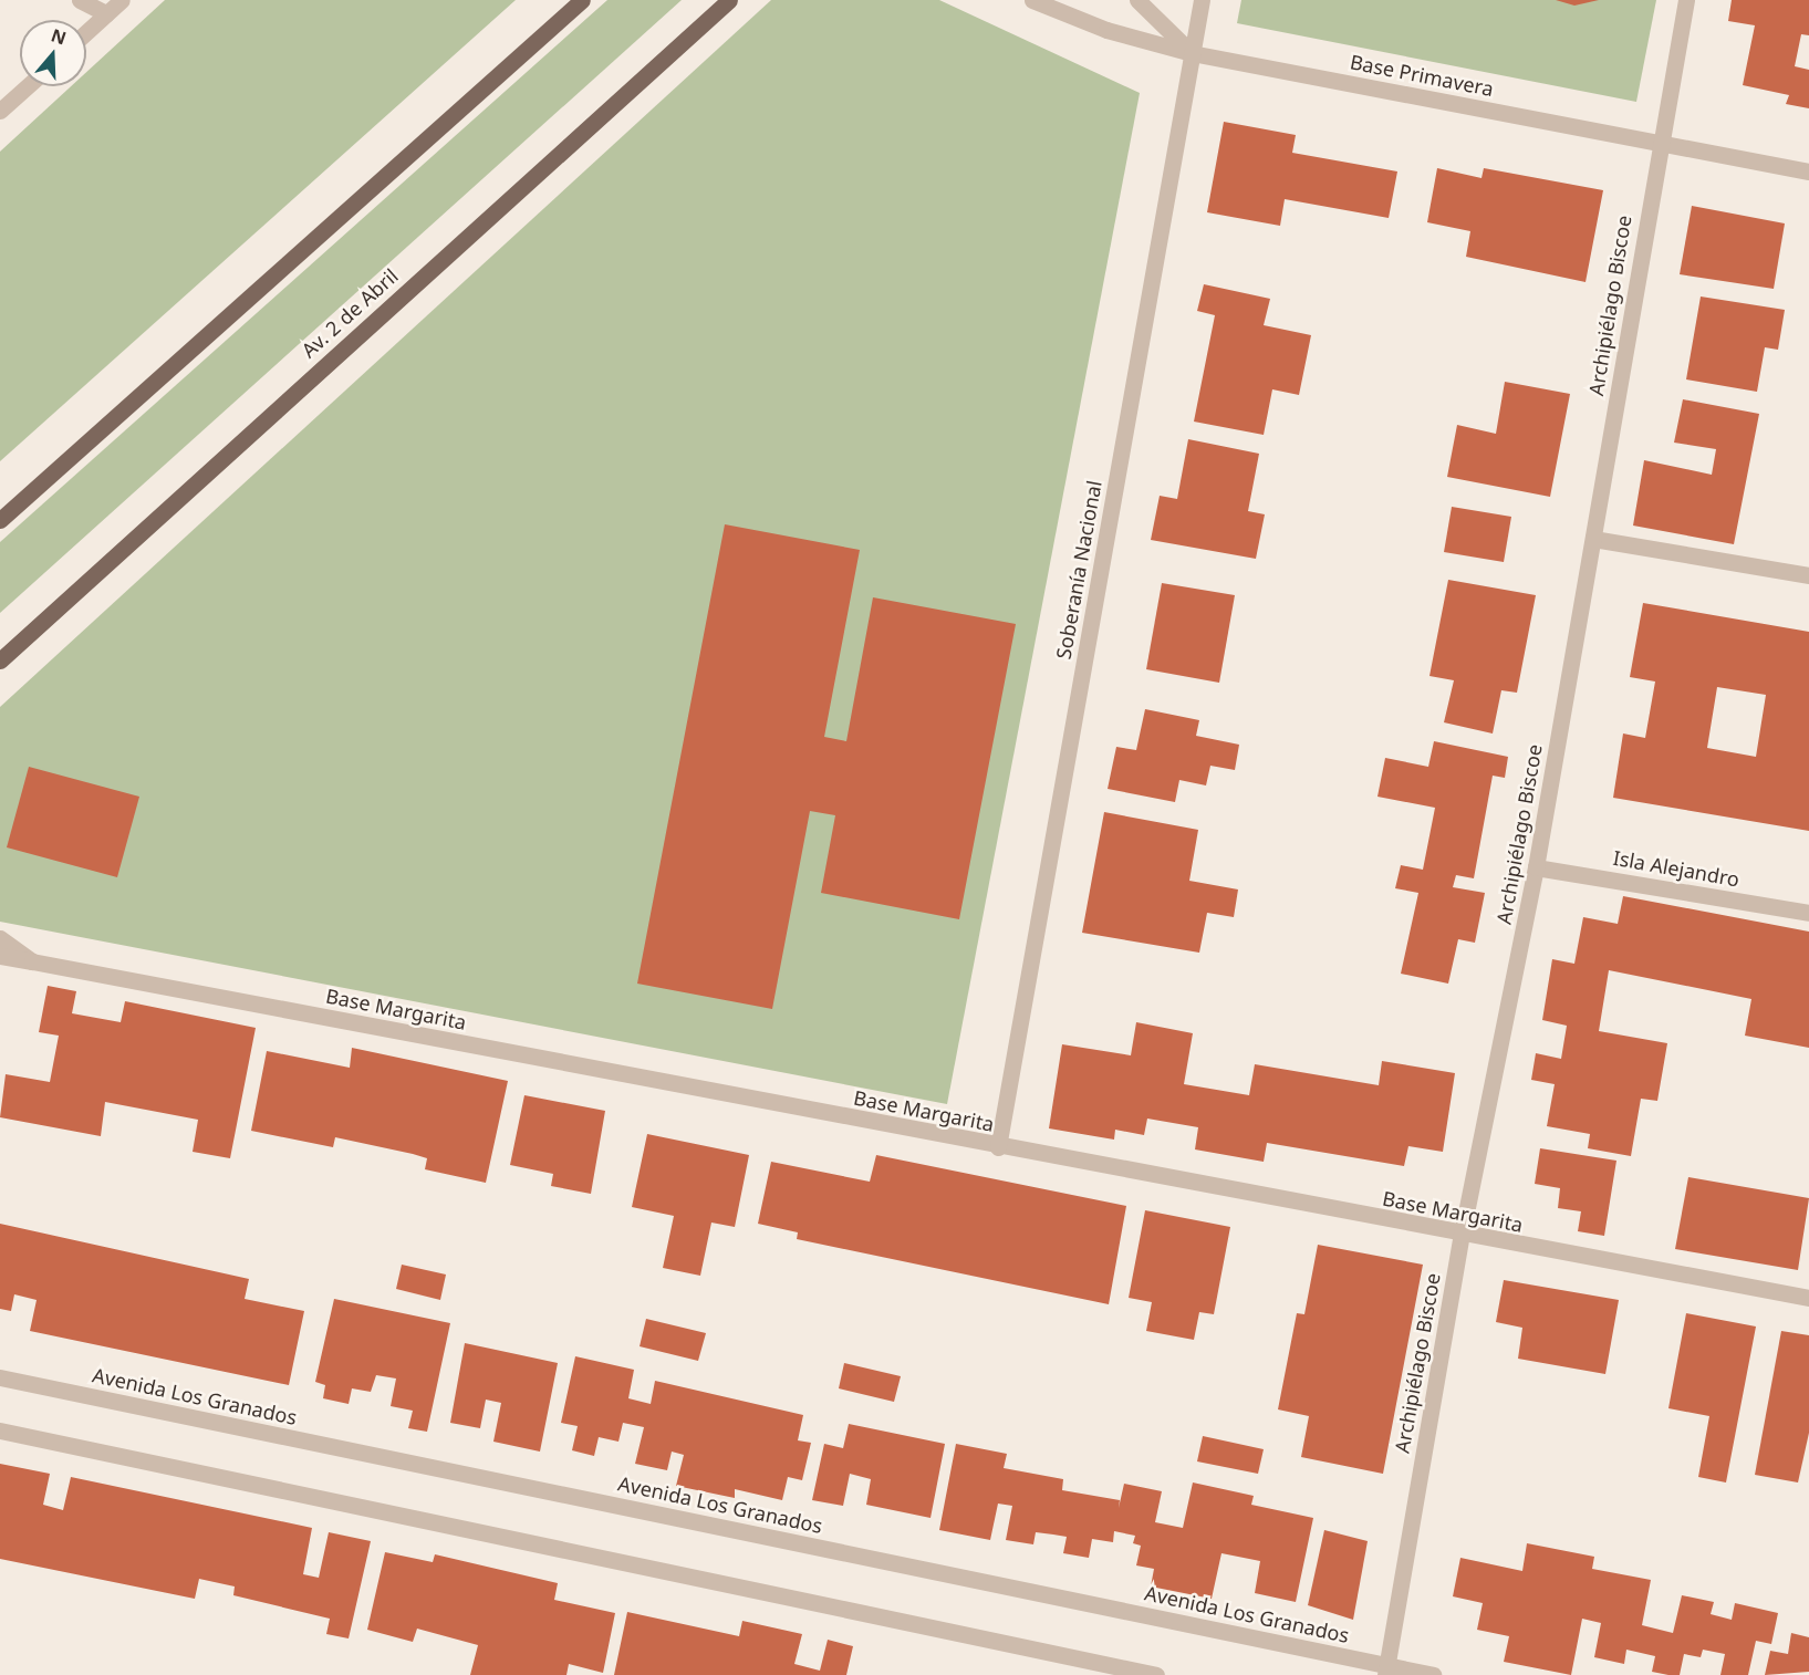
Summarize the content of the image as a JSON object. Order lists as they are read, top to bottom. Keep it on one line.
{"streets":{"main road":["Av. 2 de Abril"],"street":["Base Primavera","Archipiélago Biscoe","Soberanía Nacional","Isla Alejandro","Base Margarita","Avenida Los Granados"]},"crossings":[["Base Primavera","Archipiélago Biscoe"],["Base Primavera","Soberanía Nacional"],["Archipiélago Biscoe","Isla Alejandro"],["Archipiélago Biscoe","Base Margarita"],["Archipiélago Biscoe","Avenida Los Granados"],["Soberanía Nacional","Base Margarita"]],"north":"top"}
